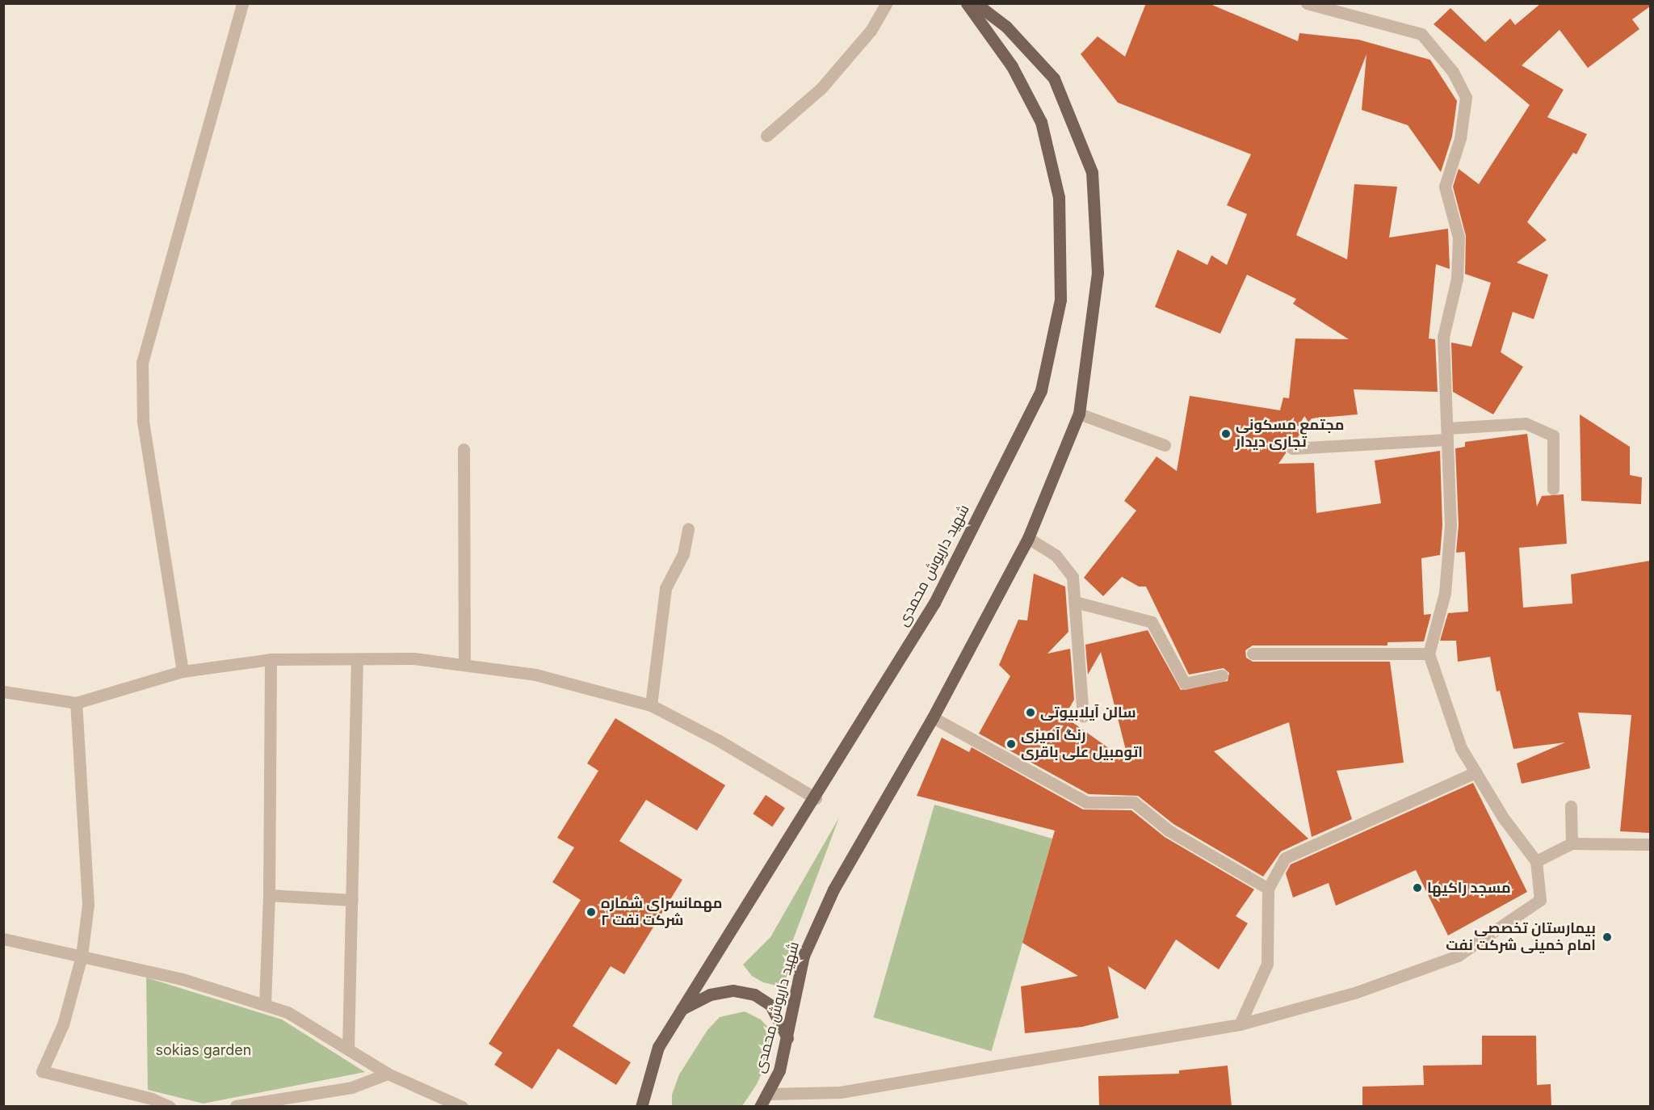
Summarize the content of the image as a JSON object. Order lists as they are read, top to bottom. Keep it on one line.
{"streets":{"main road":["شهید داریوش محمدی"]},"parks":["sokias garden"],"places":["مجتمع مسکونی تجاری دیدار","سالن آیلابیوتی","رنگ آمیزی اتومبیل علی باقری","مسجد راکیها","مهمانسرای شماره ۲ شرکت نفت","بیمارستان تخصصی امام خمینی شرکت نفت"]}
